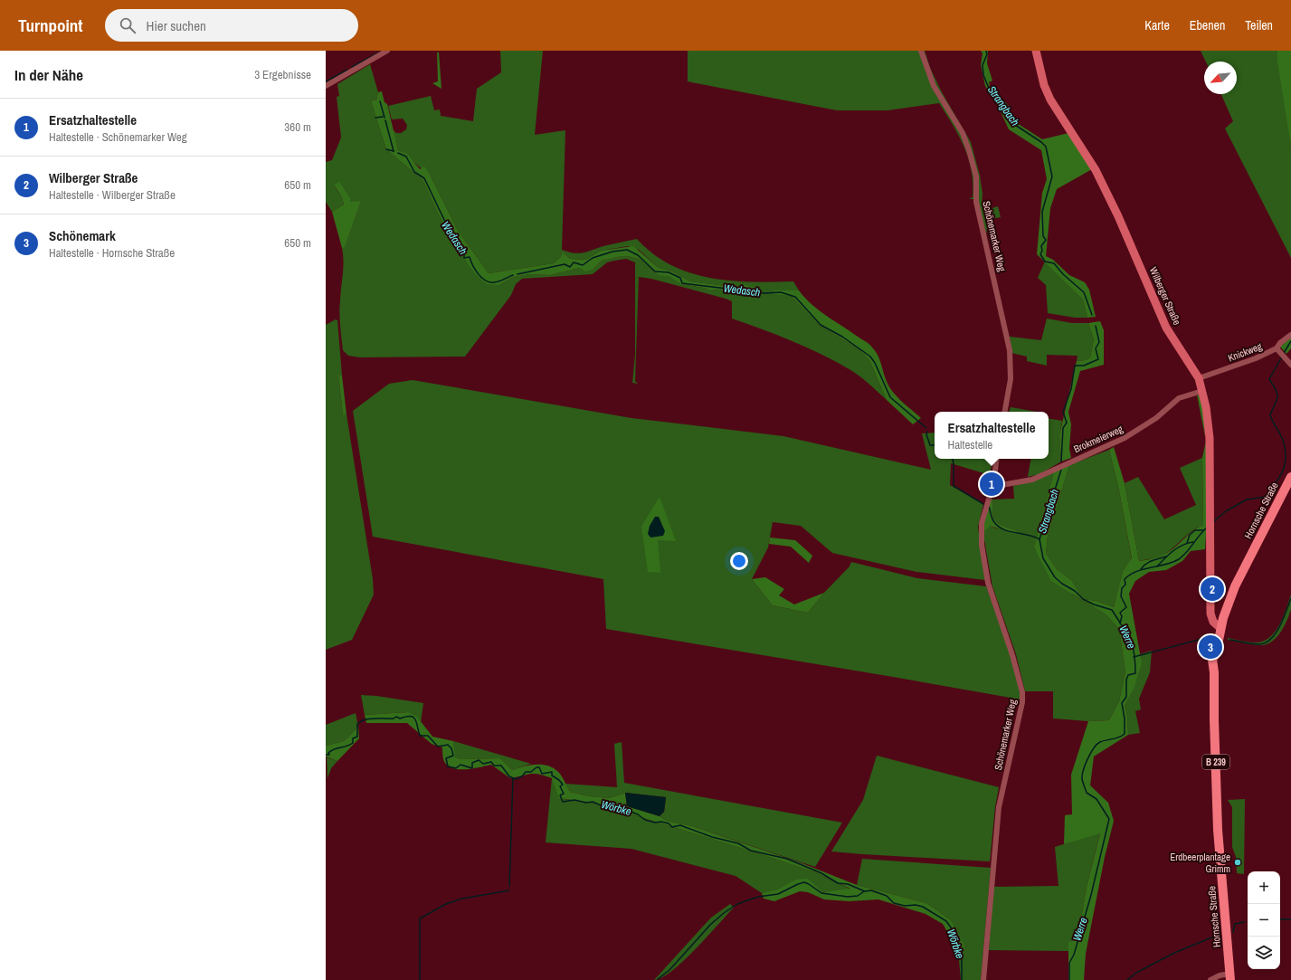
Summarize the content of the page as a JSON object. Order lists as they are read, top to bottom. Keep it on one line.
{"streets":{"main road":["Hornsche Straße","B 239"],"street":["Schönemarker Weg","Wilberger Straße","Knickweg","Brokmeierweg"]},"crossings":[["Schönemarker Weg","Brokmeierweg"],["Wilberger Straße","Knickweg"],["Wilberger Straße","Brokmeierweg"],["Wilberger Straße","Hornsche Straße"]],"water":["Strangbach","Wedasch","Werre","Wörbke"],"places":["Erdbeerplantage Grimm"],"north":"bottom left","page":{"header":"Turnpoint","search":"Hier suchen","nav":["Karte","Ebenen","Teilen"],"heading":["In der Nähe","3 Ergebnisse"],"list":[{"mark":"1","name":"Ersatzhaltestelle","note":"Haltestelle · Schönemarker Weg","value":"360 m"},{"mark":"2","name":"Wilberger Straße","note":"Haltestelle · Wilberger Straße","value":"650 m"},{"mark":"3","name":"Schönemark","note":"Haltestelle · Hornsche Straße","value":"650 m"}],"popup":["Ersatzhaltestelle","Haltestelle"],"pins":["1","2","3"],"map_buttons":["+","−"]}}
